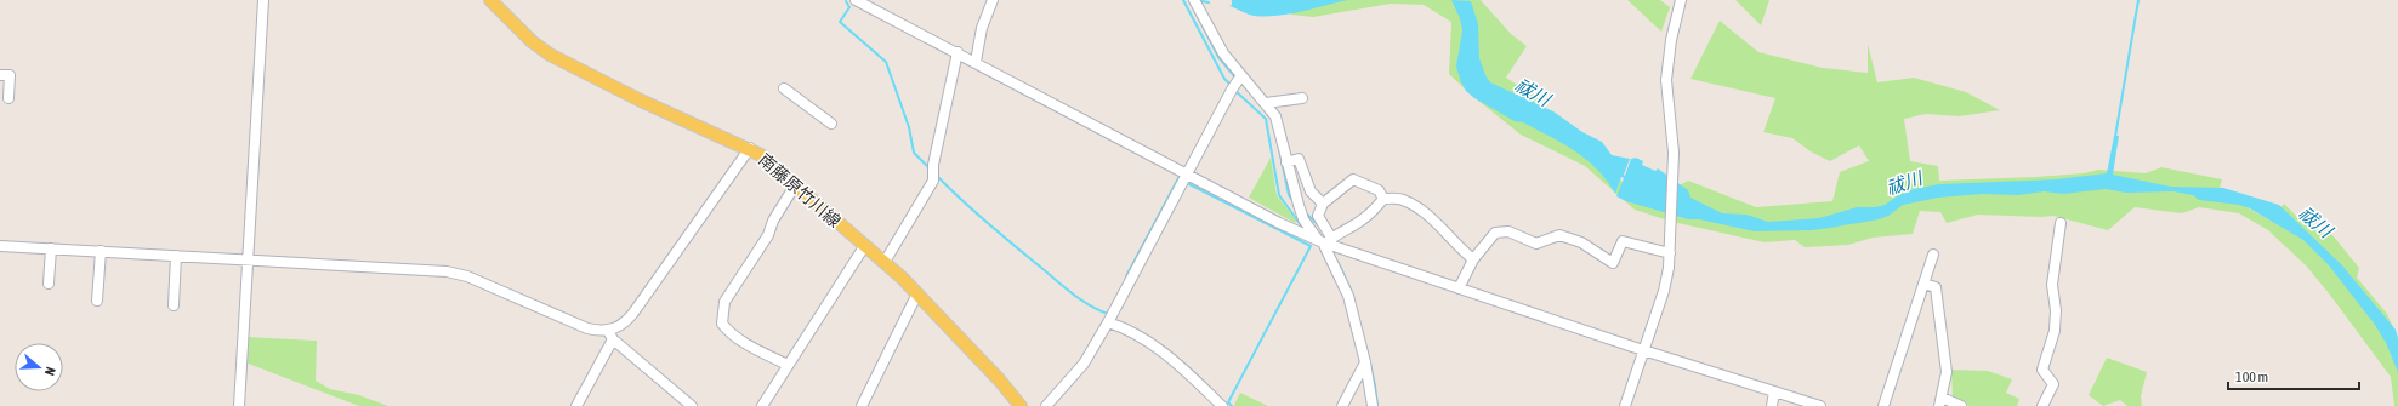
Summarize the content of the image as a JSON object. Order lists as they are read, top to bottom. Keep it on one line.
{"streets":{"main road":["南藤原竹川線"]},"water":["祓川"],"scale_bar":"100 m","north":"right"}
